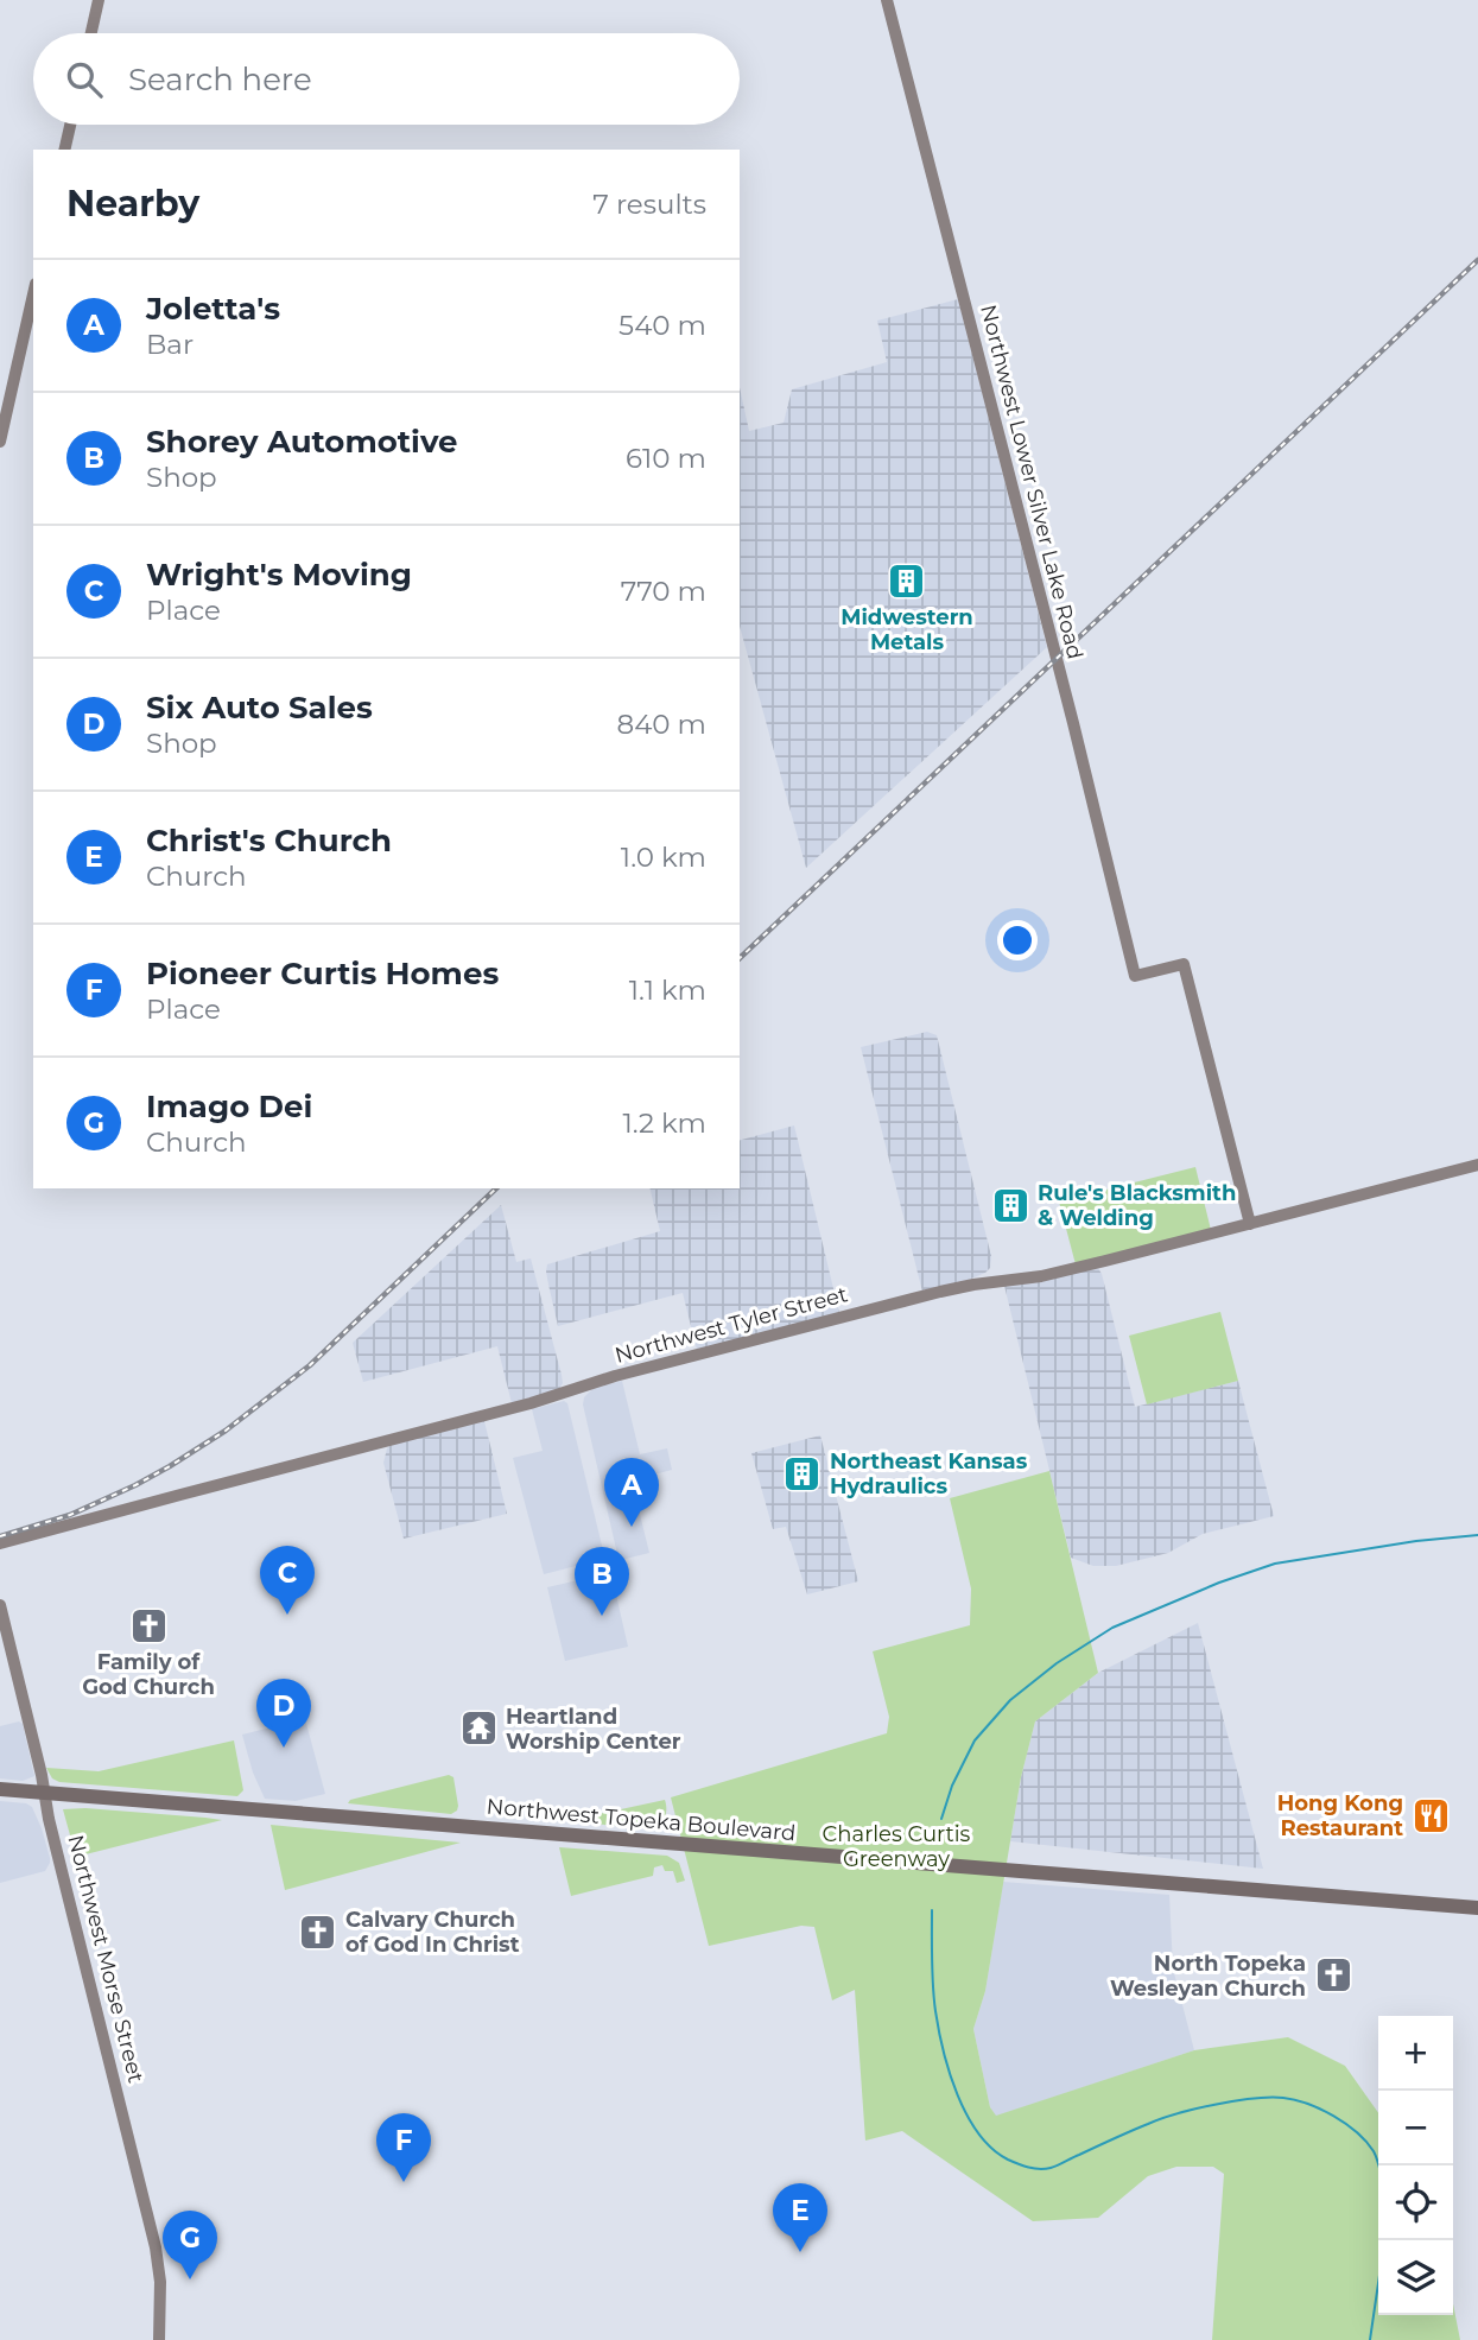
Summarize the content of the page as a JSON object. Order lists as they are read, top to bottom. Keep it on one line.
{"streets":{"main road":["Northwest Lower Silver Lake Road","Northwest Tyler Street","Northwest Topeka Boulevard","Northwest Morse Street"]},"crossings":[["Northwest Lower Silver Lake Road","Northwest Tyler Street"],["Northwest Topeka Boulevard","Northwest Morse Street"]],"parks":["Charles Curtis Greenway"],"places":{"building":["Midwestern Metals","Rule's Blacksmith & Welding","Northeast Kansas Hydraulics"],"church":["Family of God Church","Calvary Church of God In Christ","North Topeka Wesleyan Church"],"temple":["Heartland Worship Center"],"restaurant":["Hong Kong Restaurant"]},"page":{"search":"Search here","heading":["Nearby","7 results"],"list":[{"mark":"A","name":"Joletta's","note":"Bar","value":"540 m"},{"mark":"B","name":"Shorey Automotive","note":"Shop","value":"610 m"},{"mark":"C","name":"Wright's Moving","note":"Place","value":"770 m"},{"mark":"D","name":"Six Auto Sales","note":"Shop","value":"840 m"},{"mark":"E","name":"Christ's Church","note":"Church","value":"1.0 km"},{"mark":"F","name":"Pioneer Curtis Homes","note":"Place","value":"1.1 km"},{"mark":"G","name":"Imago Dei","note":"Church","value":"1.2 km"}],"pins":["A","C","B","D","F","E","G"],"map_buttons":["+","−"]}}
